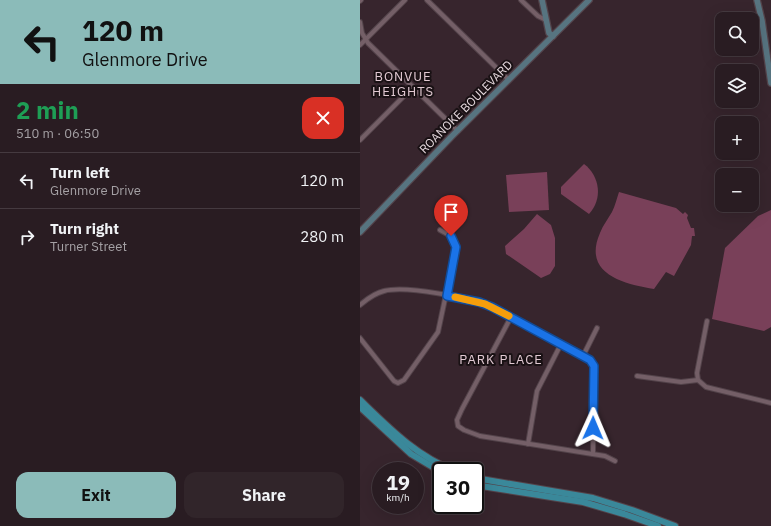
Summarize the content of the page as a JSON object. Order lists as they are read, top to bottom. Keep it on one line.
{"streets":{"main road":["ROANOKE BOULEVARD"]},"districts":["BONVUE HEIGHTS","PARK PLACE"],"page":{"turn":["120 m","Glenmore Drive"],"map_buttons":["+","−"],"heading":["2 min","510 m · 06:50"],"list":[{"name":"Turn left","note":"Glenmore Drive","value":"120 m"},{"name":"Turn right","note":"Turner Street","value":"280 m"}],"speed":"19 km/h","limit":"30","buttons":["Exit","Share"]}}
